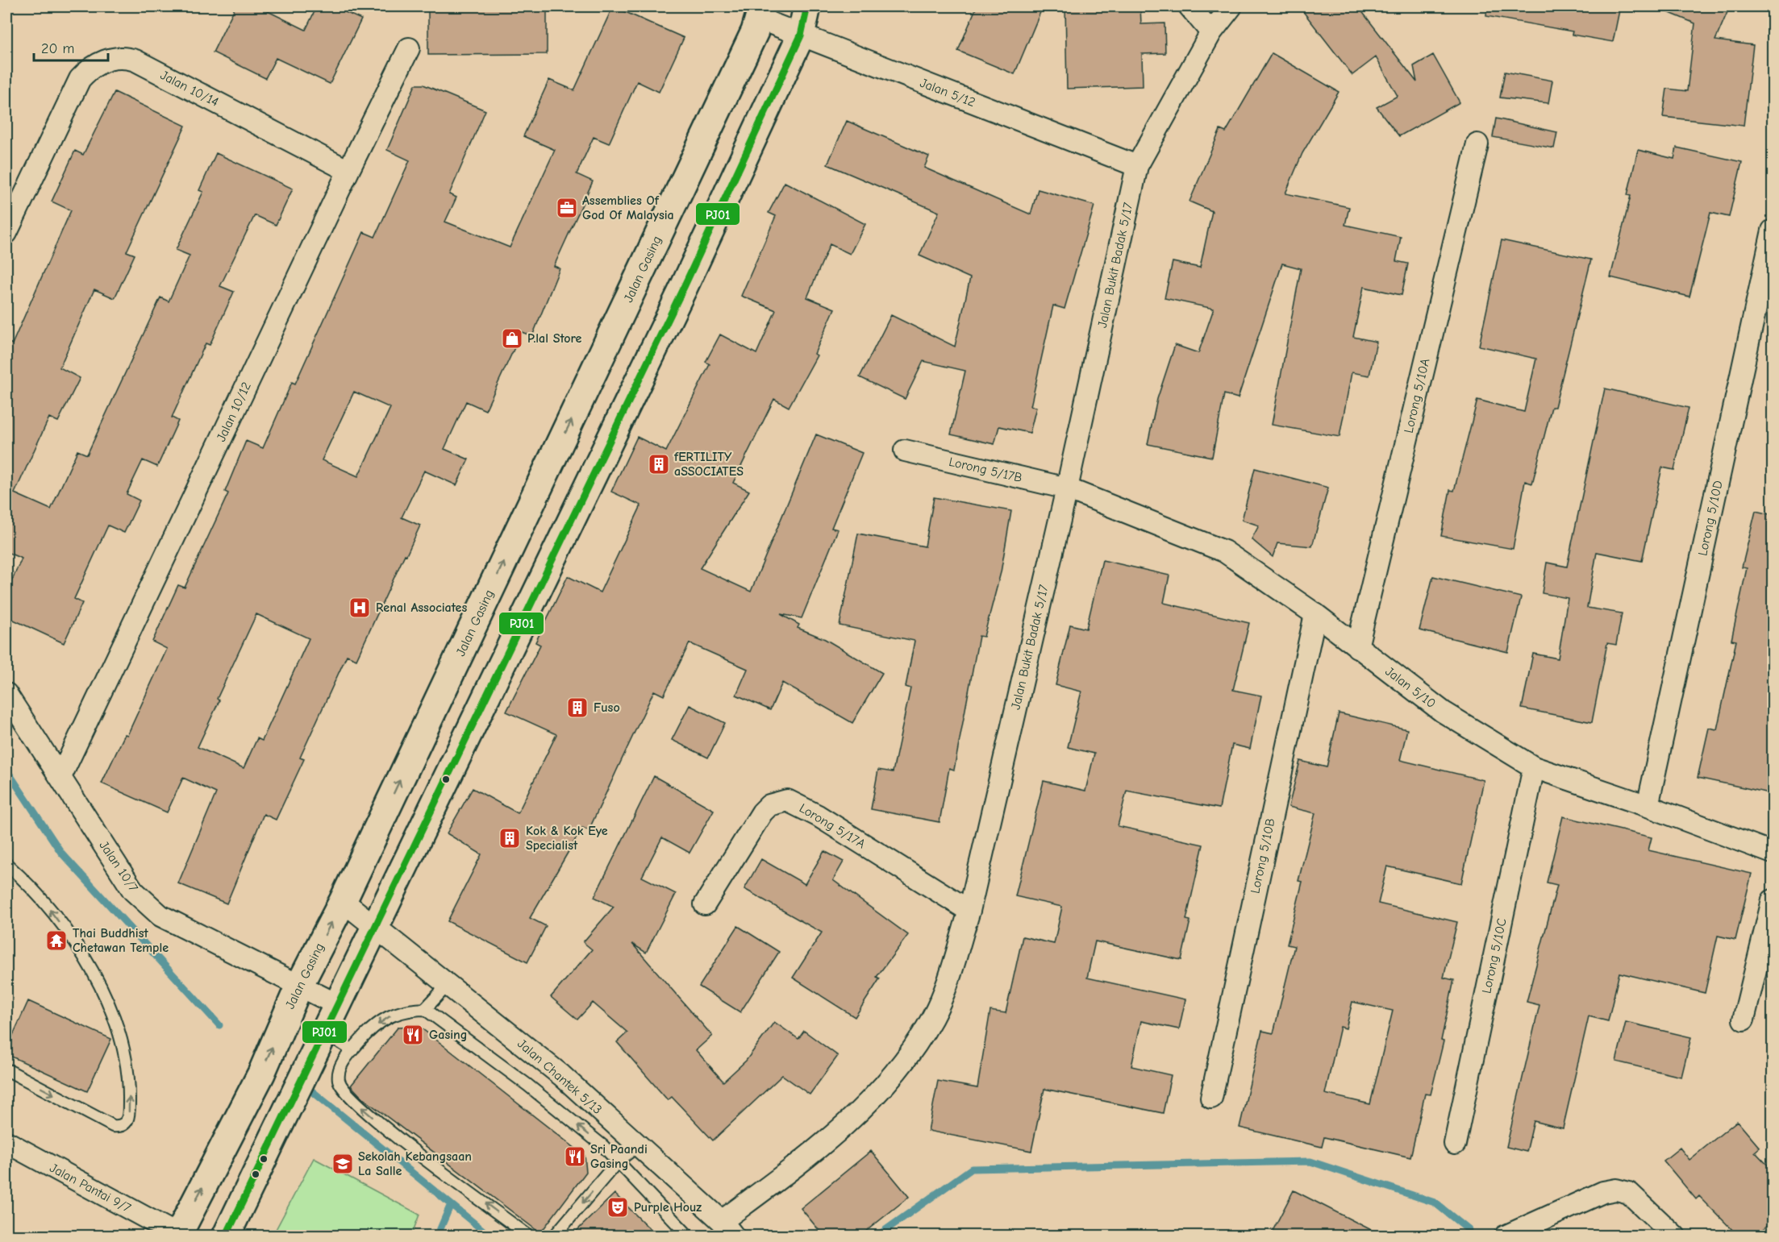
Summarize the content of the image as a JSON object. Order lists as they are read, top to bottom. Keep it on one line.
{"streets":{"main road":["Jalan Gasing"],"street":["Jalan 10/14","Jalan 5/12","Jalan Bukit Badak 5/17","Lorong 5/10A","Jalan 10/12","Lorong 5/17B","Lorong 5/10D","Jalan 5/10","Lorong 5/17A","Lorong 5/10B","Jalan 10/7","Lorong 5/10C","Jalan Chantek 5/13","Jalan Pantai 9/7"]},"crossings":[["Jalan 10/14","Jalan 10/12"],["Jalan 5/12","Jalan Bukit Badak 5/17"],["Jalan 5/12","Jalan Gasing"],["Jalan Bukit Badak 5/17","Lorong 5/17B"],["Jalan Bukit Badak 5/17","Jalan 5/10"],["Jalan Bukit Badak 5/17","Lorong 5/17A"],["Jalan Bukit Badak 5/17","Jalan Chantek 5/13"],["Jalan Gasing","Jalan 10/7"],["Jalan Gasing","Jalan Chantek 5/13"],["Lorong 5/10A","Jalan 5/10"],["Jalan 10/12","Jalan 10/7"],["Lorong 5/17B","Jalan 5/10"],["Lorong 5/10D","Jalan 5/10"],["Jalan 5/10","Lorong 5/10B"],["Jalan 5/10","Lorong 5/10C"]],"places":{"office":["Assemblies Of God Of Malaysia"],"shop":["P.lal Store"],"building":["fERTILITY aSSOCIATES","Fuso","Kok & Kok Eye Specialist"],"hospital":["Renal Associates"],"temple":["Thai Buddhist Chetawan Temple"],"restaurant":["Gasing","Sri Paandi Gasing"],"school or university":["Sekolah Kebangsaan La Salle"],"theatre":["Purple Houz"]},"lines":["transit line PJ01"],"scale_bar":"20 m"}
